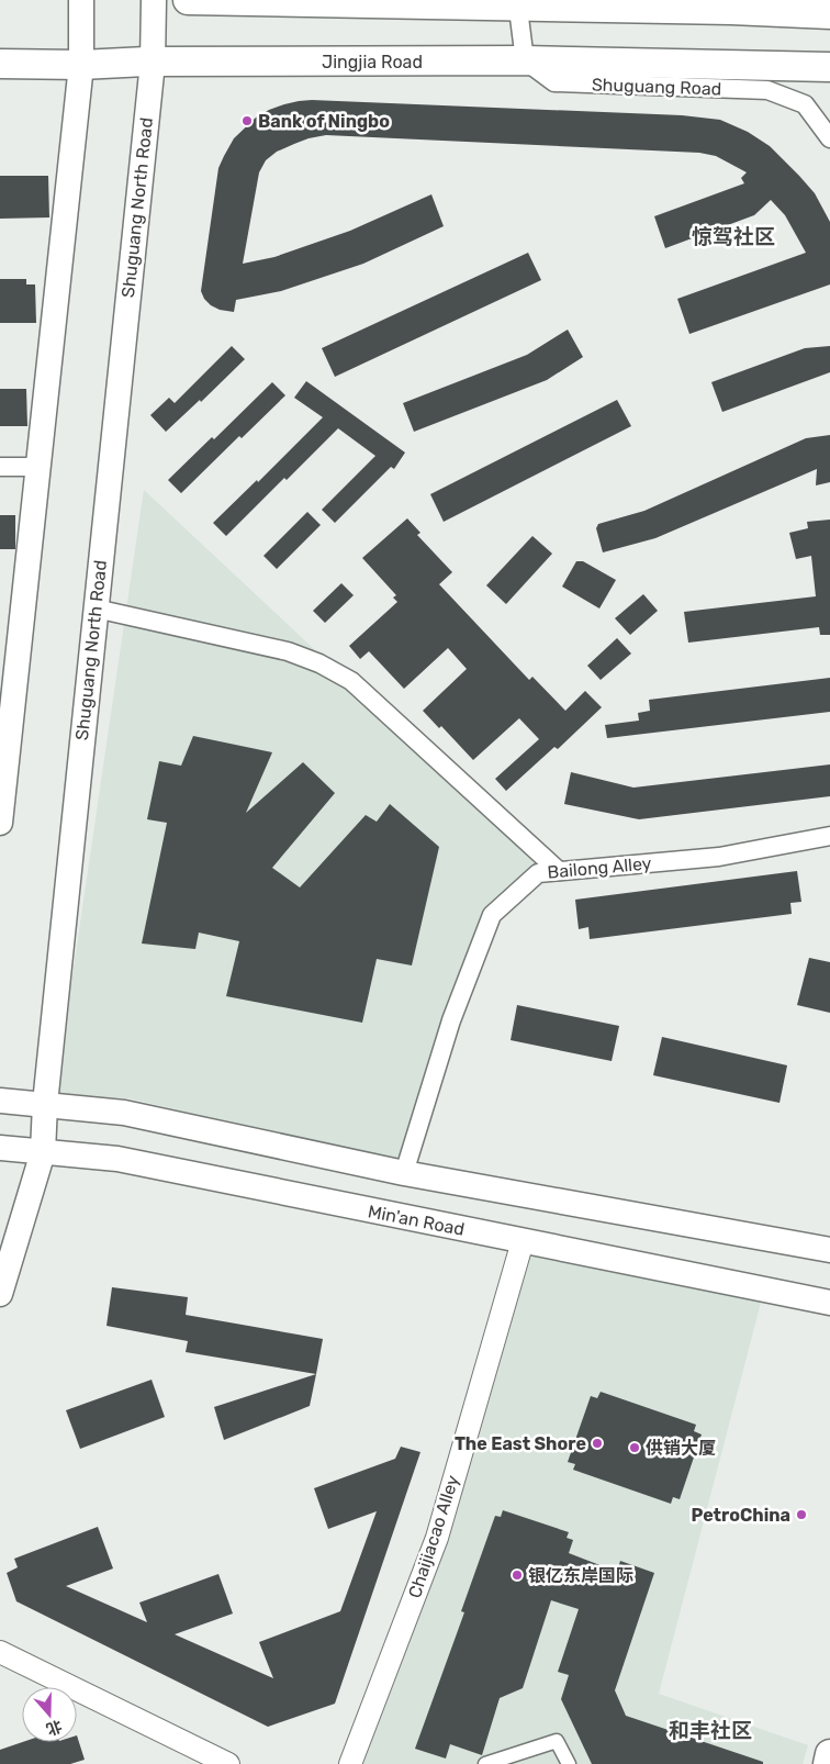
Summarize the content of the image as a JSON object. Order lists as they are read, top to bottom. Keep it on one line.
{"streets":{"main road":["Jingjia Road","Shuguang North Road","Min'an Road"],"street":["Shuguang Road","Bailong Alley","Chaijiacao Alley"]},"crossings":[["Jingjia Road","Shuguang Road"],["Jingjia Road","Shuguang North Road"],["Shuguang North Road","Min'an Road"],["Min'an Road","Chaijiacao Alley"]],"districts":["惊驾社区","和丰社区"],"places":["Bank of Ningbo","The East Shore","供销大厦","PetroChina","银亿东岸国际"],"north":"bottom"}
